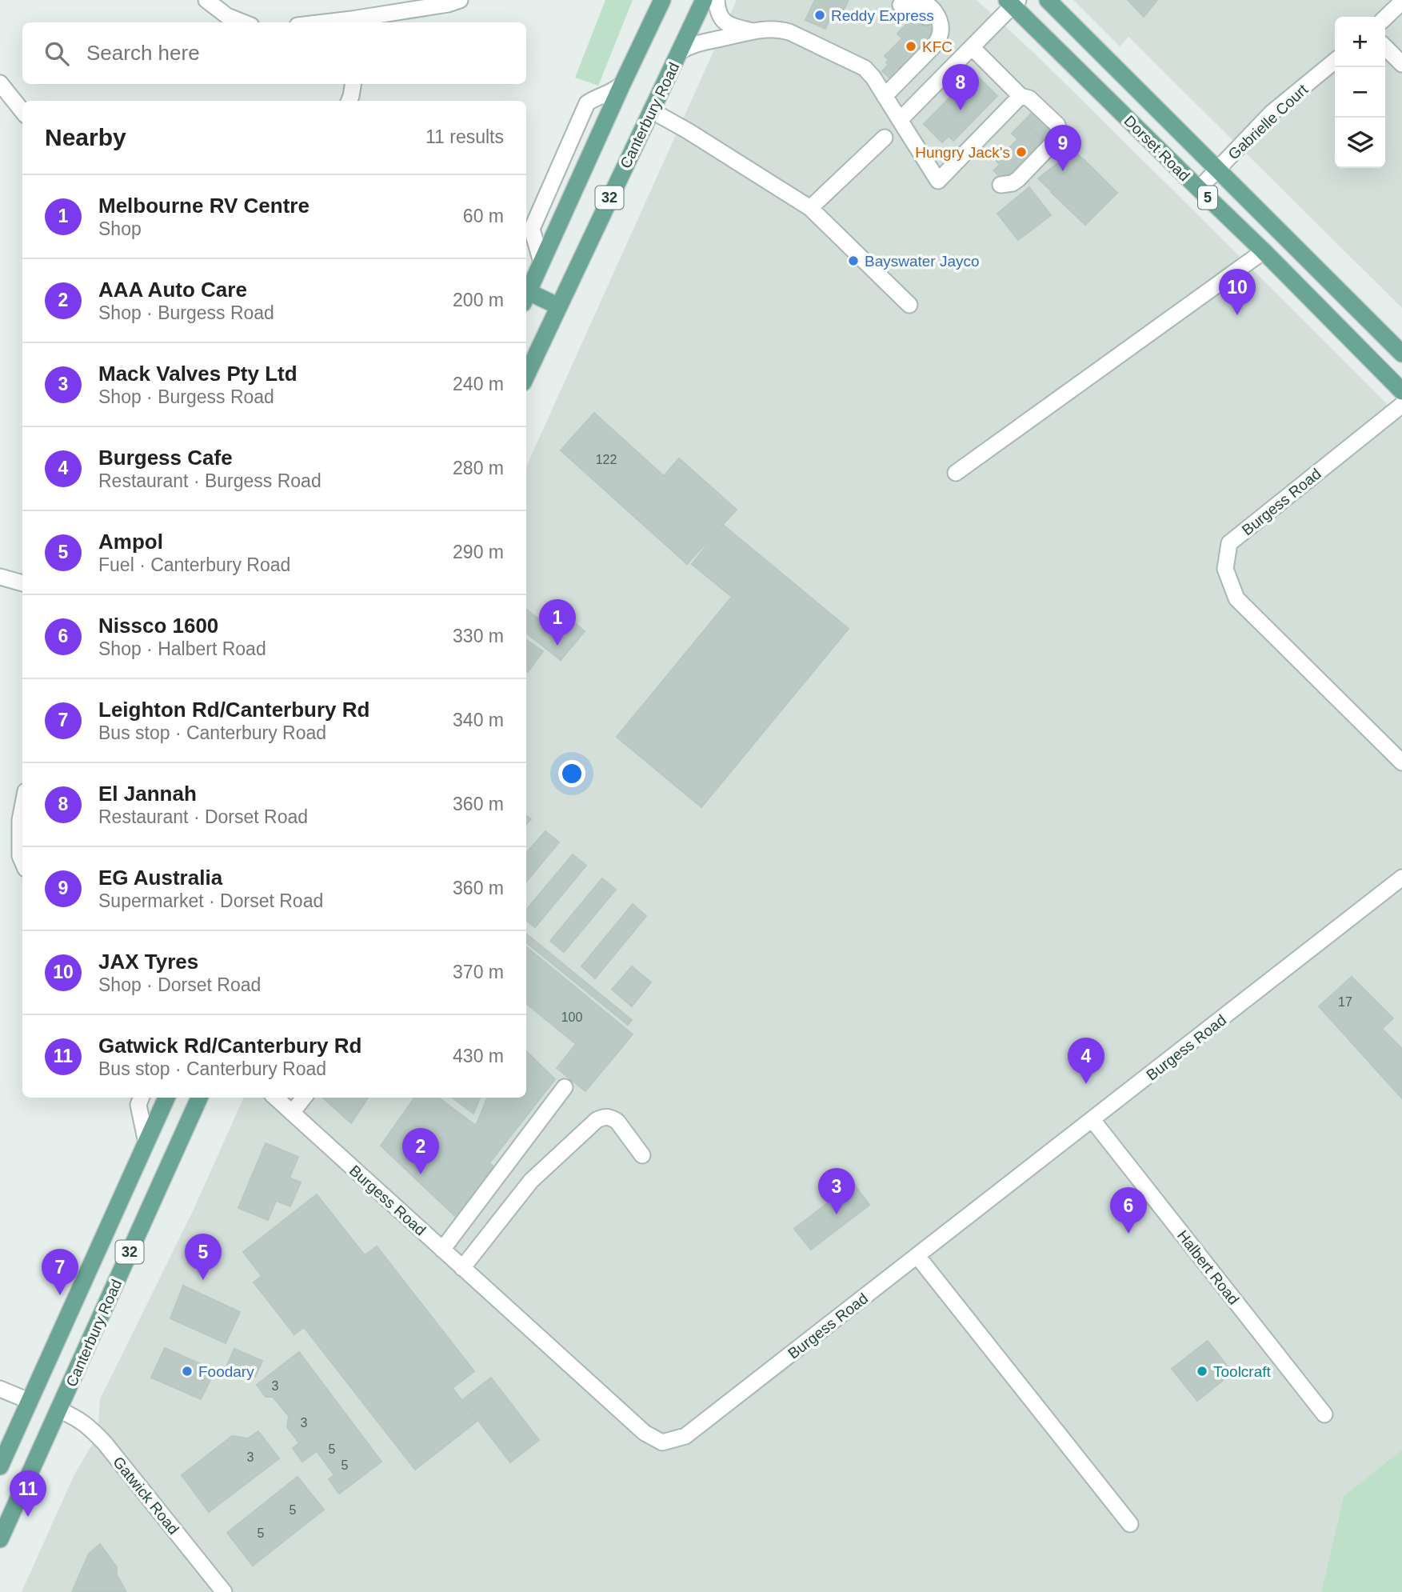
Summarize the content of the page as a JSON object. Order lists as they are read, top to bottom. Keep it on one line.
{"streets":{"main road":["Canterbury Road","Dorset Road","32","5"],"street":["Gabrielle Court","Burgess Road","Halbert Road","Gatwick Road"]},"crossings":[["Canterbury Road","Gatwick Road"],["Gabrielle Court","Dorset Road"],["Burgess Road","Halbert Road"]],"places":["Reddy Express","KFC","Hungry Jack's","Bayswater Jayco","Foodary","Toolcraft"],"house_numbers":["122","17","100","3","3","5","3","5","5","5"],"page":{"map_buttons":["+","−"],"search":"Search here","pins":["8","9","10","1","4","2","3","6","5","7","11"],"heading":["Nearby","11 results"],"list":[{"mark":"1","name":"Melbourne RV Centre","note":"Shop","value":"60 m"},{"mark":"2","name":"AAA Auto Care","note":"Shop · Burgess Road","value":"200 m"},{"mark":"3","name":"Mack Valves Pty Ltd","note":"Shop · Burgess Road","value":"240 m"},{"mark":"4","name":"Burgess Cafe","note":"Restaurant · Burgess Road","value":"280 m"},{"mark":"5","name":"Ampol","note":"Fuel · Canterbury Road","value":"290 m"},{"mark":"6","name":"Nissco 1600","note":"Shop · Halbert Road","value":"330 m"},{"mark":"7","name":"Leighton Rd/Canterbury Rd","note":"Bus stop · Canterbury Road","value":"340 m"},{"mark":"8","name":"El Jannah","note":"Restaurant · Dorset Road","value":"360 m"},{"mark":"9","name":"EG Australia","note":"Supermarket · Dorset Road","value":"360 m"},{"mark":"10","name":"JAX Tyres","note":"Shop · Dorset Road","value":"370 m"},{"mark":"11","name":"Gatwick Rd/Canterbury Rd","note":"Bus stop · Canterbury Road","value":"430 m"}]}}
